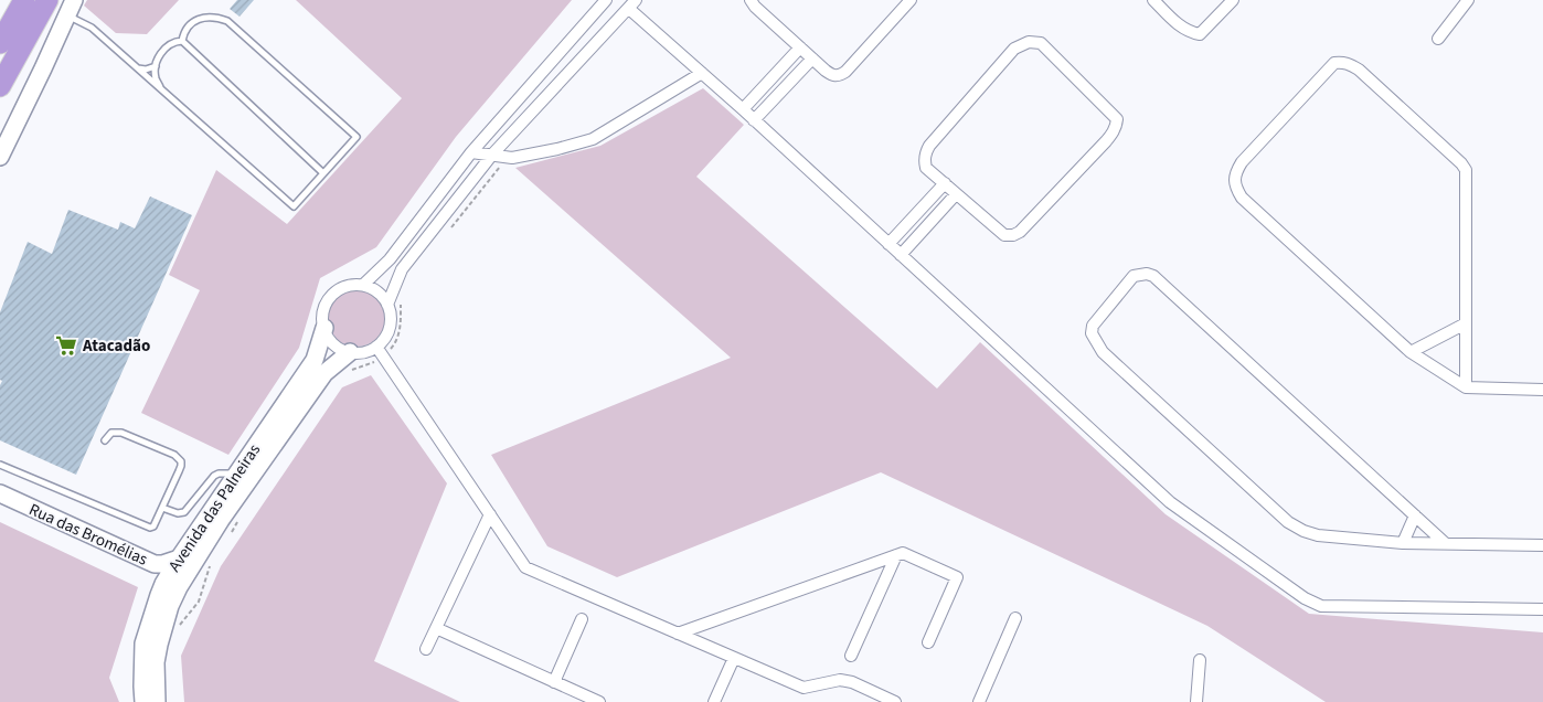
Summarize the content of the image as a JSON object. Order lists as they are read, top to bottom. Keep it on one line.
{"streets":{"street":["Avenida das Palneiras","Rua das Bromélias"]},"crossings":[["Avenida das Palneiras","Rua das Bromélias"]],"places":{"supermarket":["Atacadão"]}}
